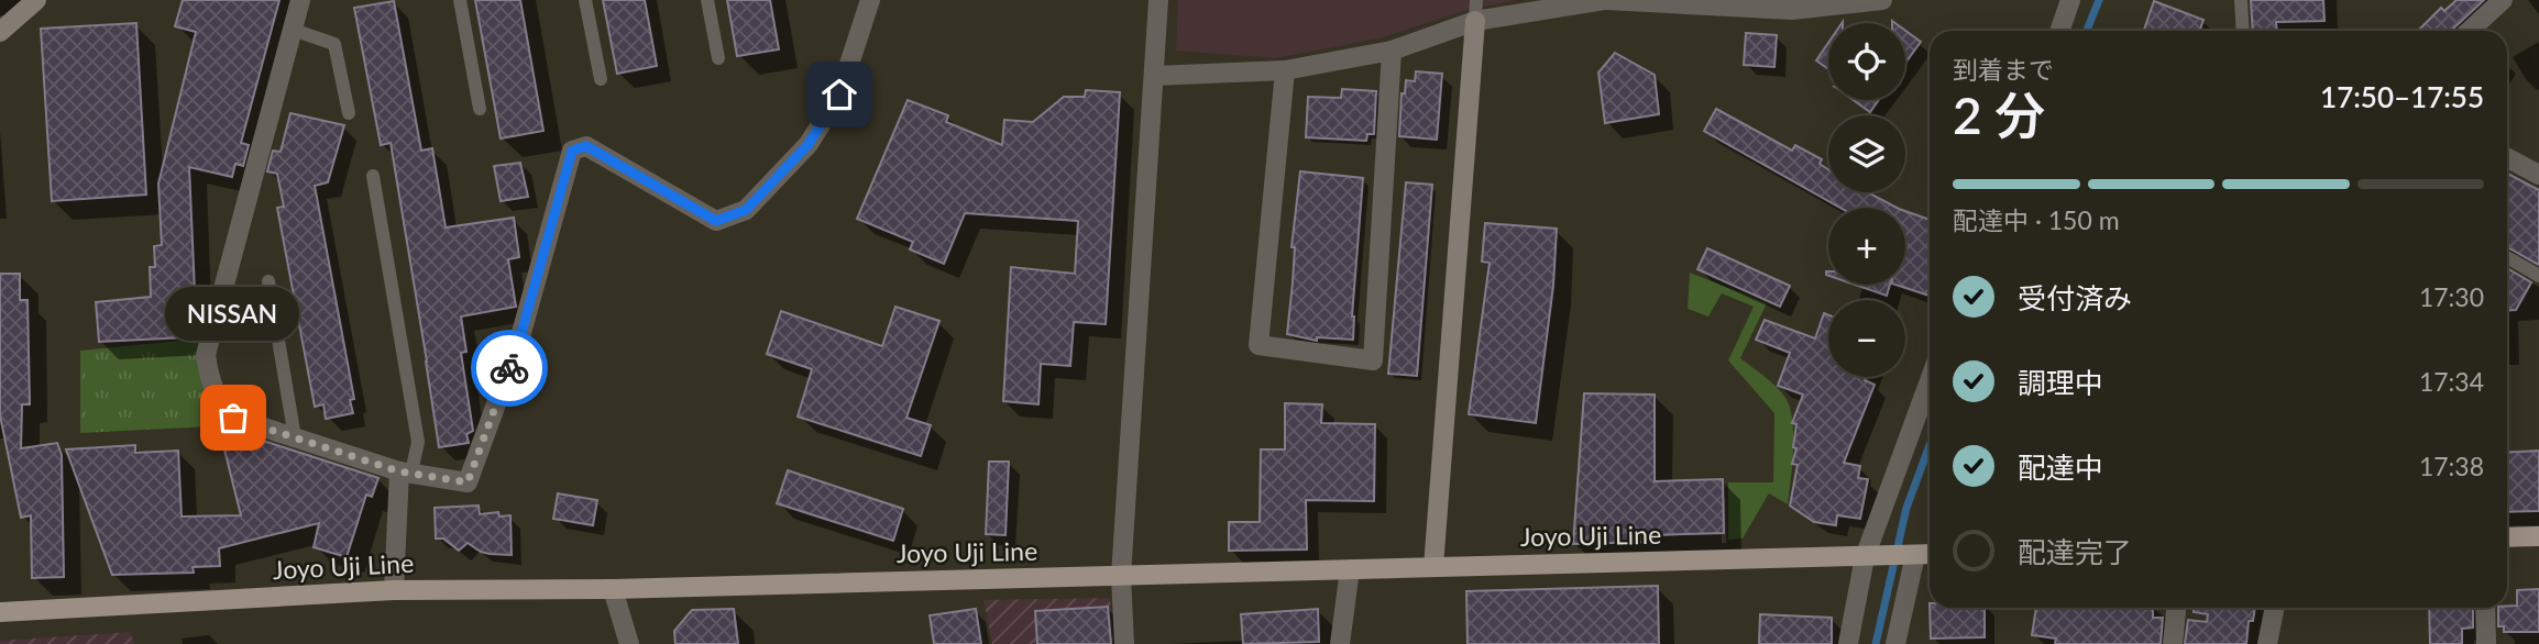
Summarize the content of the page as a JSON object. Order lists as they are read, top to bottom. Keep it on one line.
{"streets":{"main road":["Joyo Uji Line"]},"places":["NISSAN"],"page":{"map_buttons":["+","−"],"heading":["2 分","到着まで","17:50–17:55"],"bar":"配達中 · 150 m","list":[["受付済み","17:30"],["調理中","17:34"],["配達中","17:38"],"配達完了"],"bubble":"NISSAN"}}
